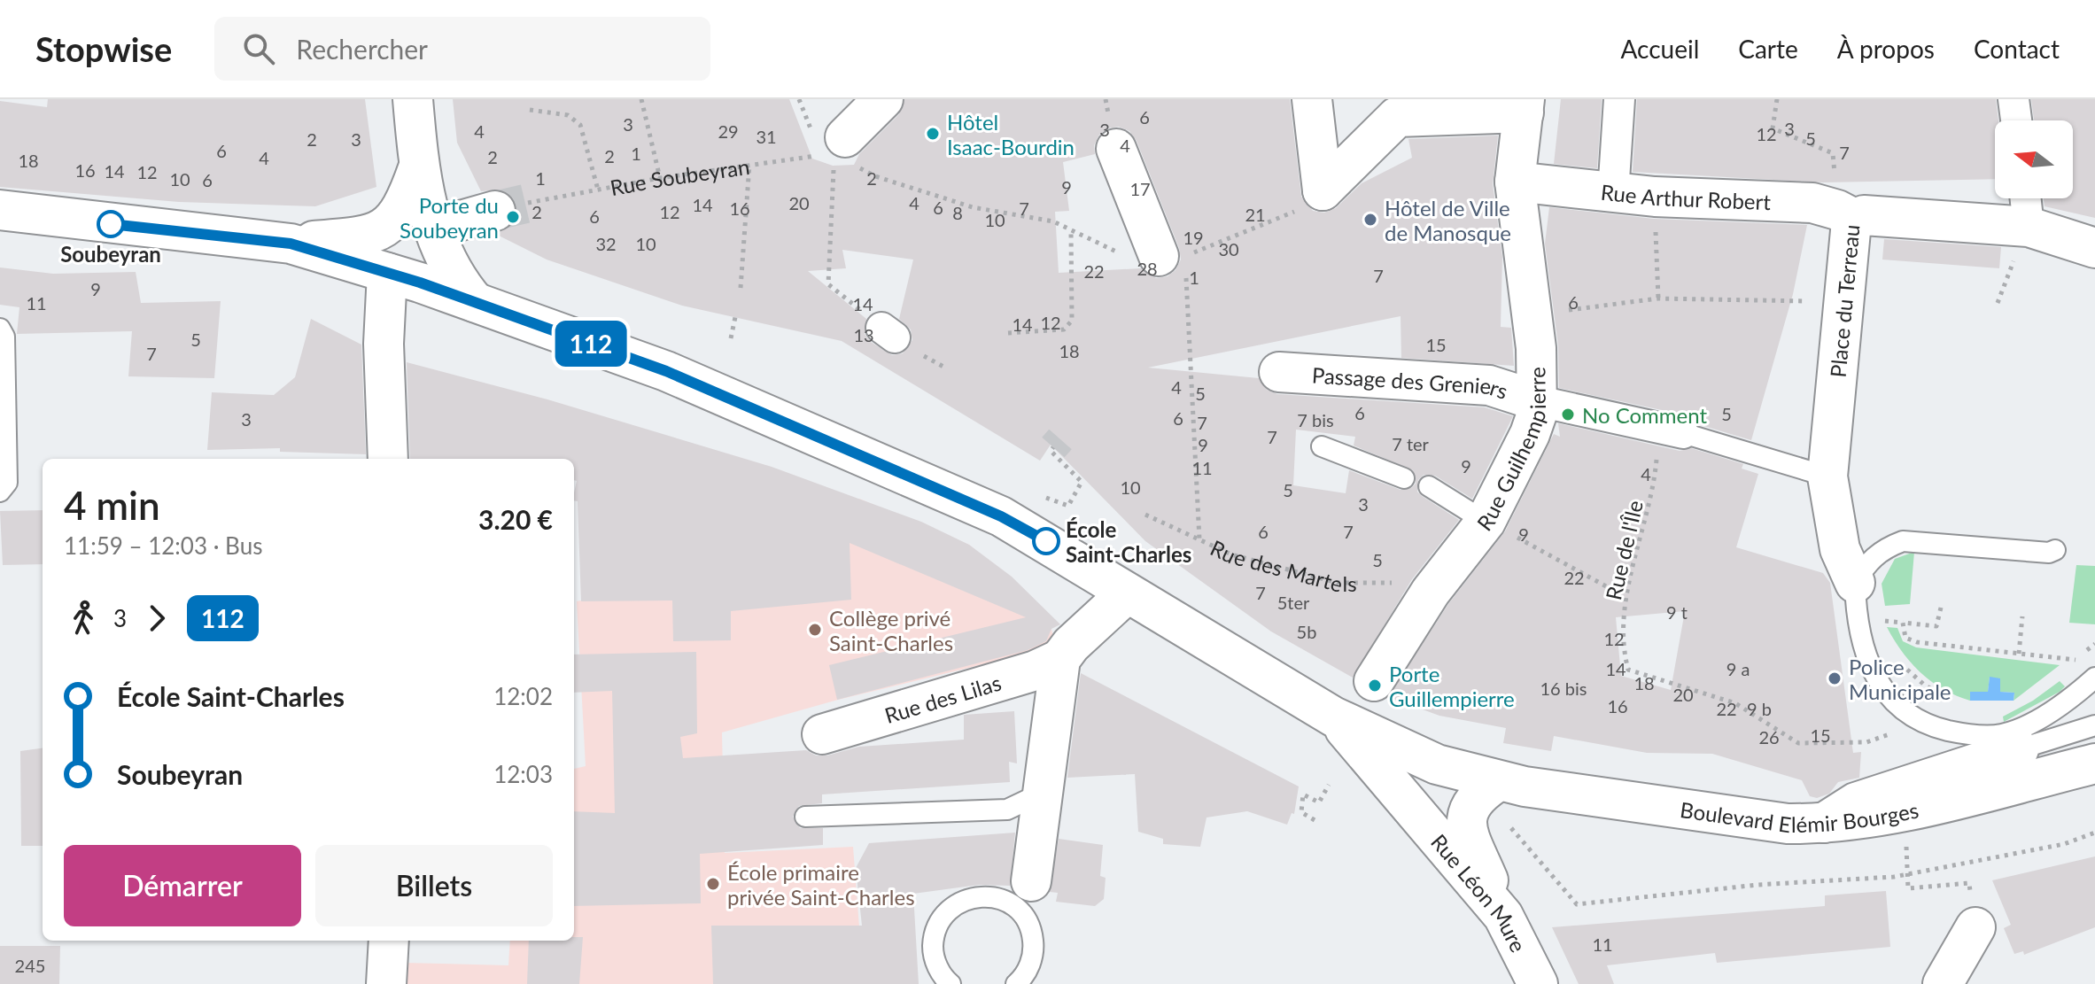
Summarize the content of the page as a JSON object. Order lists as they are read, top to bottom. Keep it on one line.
{"streets":{"street":["Rue Arthur Robert","Place du Terreau","Passage des Greniers","Rue Guilhempierre","Rue des Lilas","Boulevard Elémir Bourges","Rue Léon Mure"],"path":["Rue Soubeyran","Rue de l'Île","Rue des Martels"]},"crossings":[["Rue Arthur Robert","Place du Terreau"],["Rue Arthur Robert","Rue Guilhempierre"],["Passage des Greniers","Rue Guilhempierre"],["Rue Guilhempierre","Rue des Martels"],["Rue Guilhempierre","Boulevard Elémir Bourges"]],"places":["Hôtel Isaac-Bourdin","Porte du Soubeyran","Hôtel de Ville de Manosque","Soubeyran","No Comment","École Saint-Charles","Collège privé Saint-Charles","Police Municipale","Porte Guillempierre","École primaire privée Saint-Charles"],"lines":["bus line 112"],"house_numbers":["6","3","3","3","4","29","12","31","5","2","3","4","6","7","1","2","2","4","18","16","14","12","1","2","10","6","9","17","20","4","14","6","16","7","2","12","8","21","6","10","19","32","10","30","28","22","7","1","9","6","11","14","12","14","13","5","15","18","7","4","5","6","5","6","3","7 bis","7","7","7 ter","9","9","11","4","10","5","3","6","7","9","5","22","7","5ter","9 t","5b","12","14","9 a","18","16 bis","20","16","22","9 b","15","26","11","245"],"north":"left","page":{"header":"Stopwise","search":"Rechercher","nav":["Accueil","Carte","À propos","Contact"],"on_map":"112","heading":["4 min","11:59 – 12:03 · Bus","3.20 €"],"legs":["3","112"],"list":[{"name":"École Saint-Charles","value":"12:02"},{"name":"Soubeyran","value":"12:03"}],"buttons":["Démarrer","Billets"]}}
